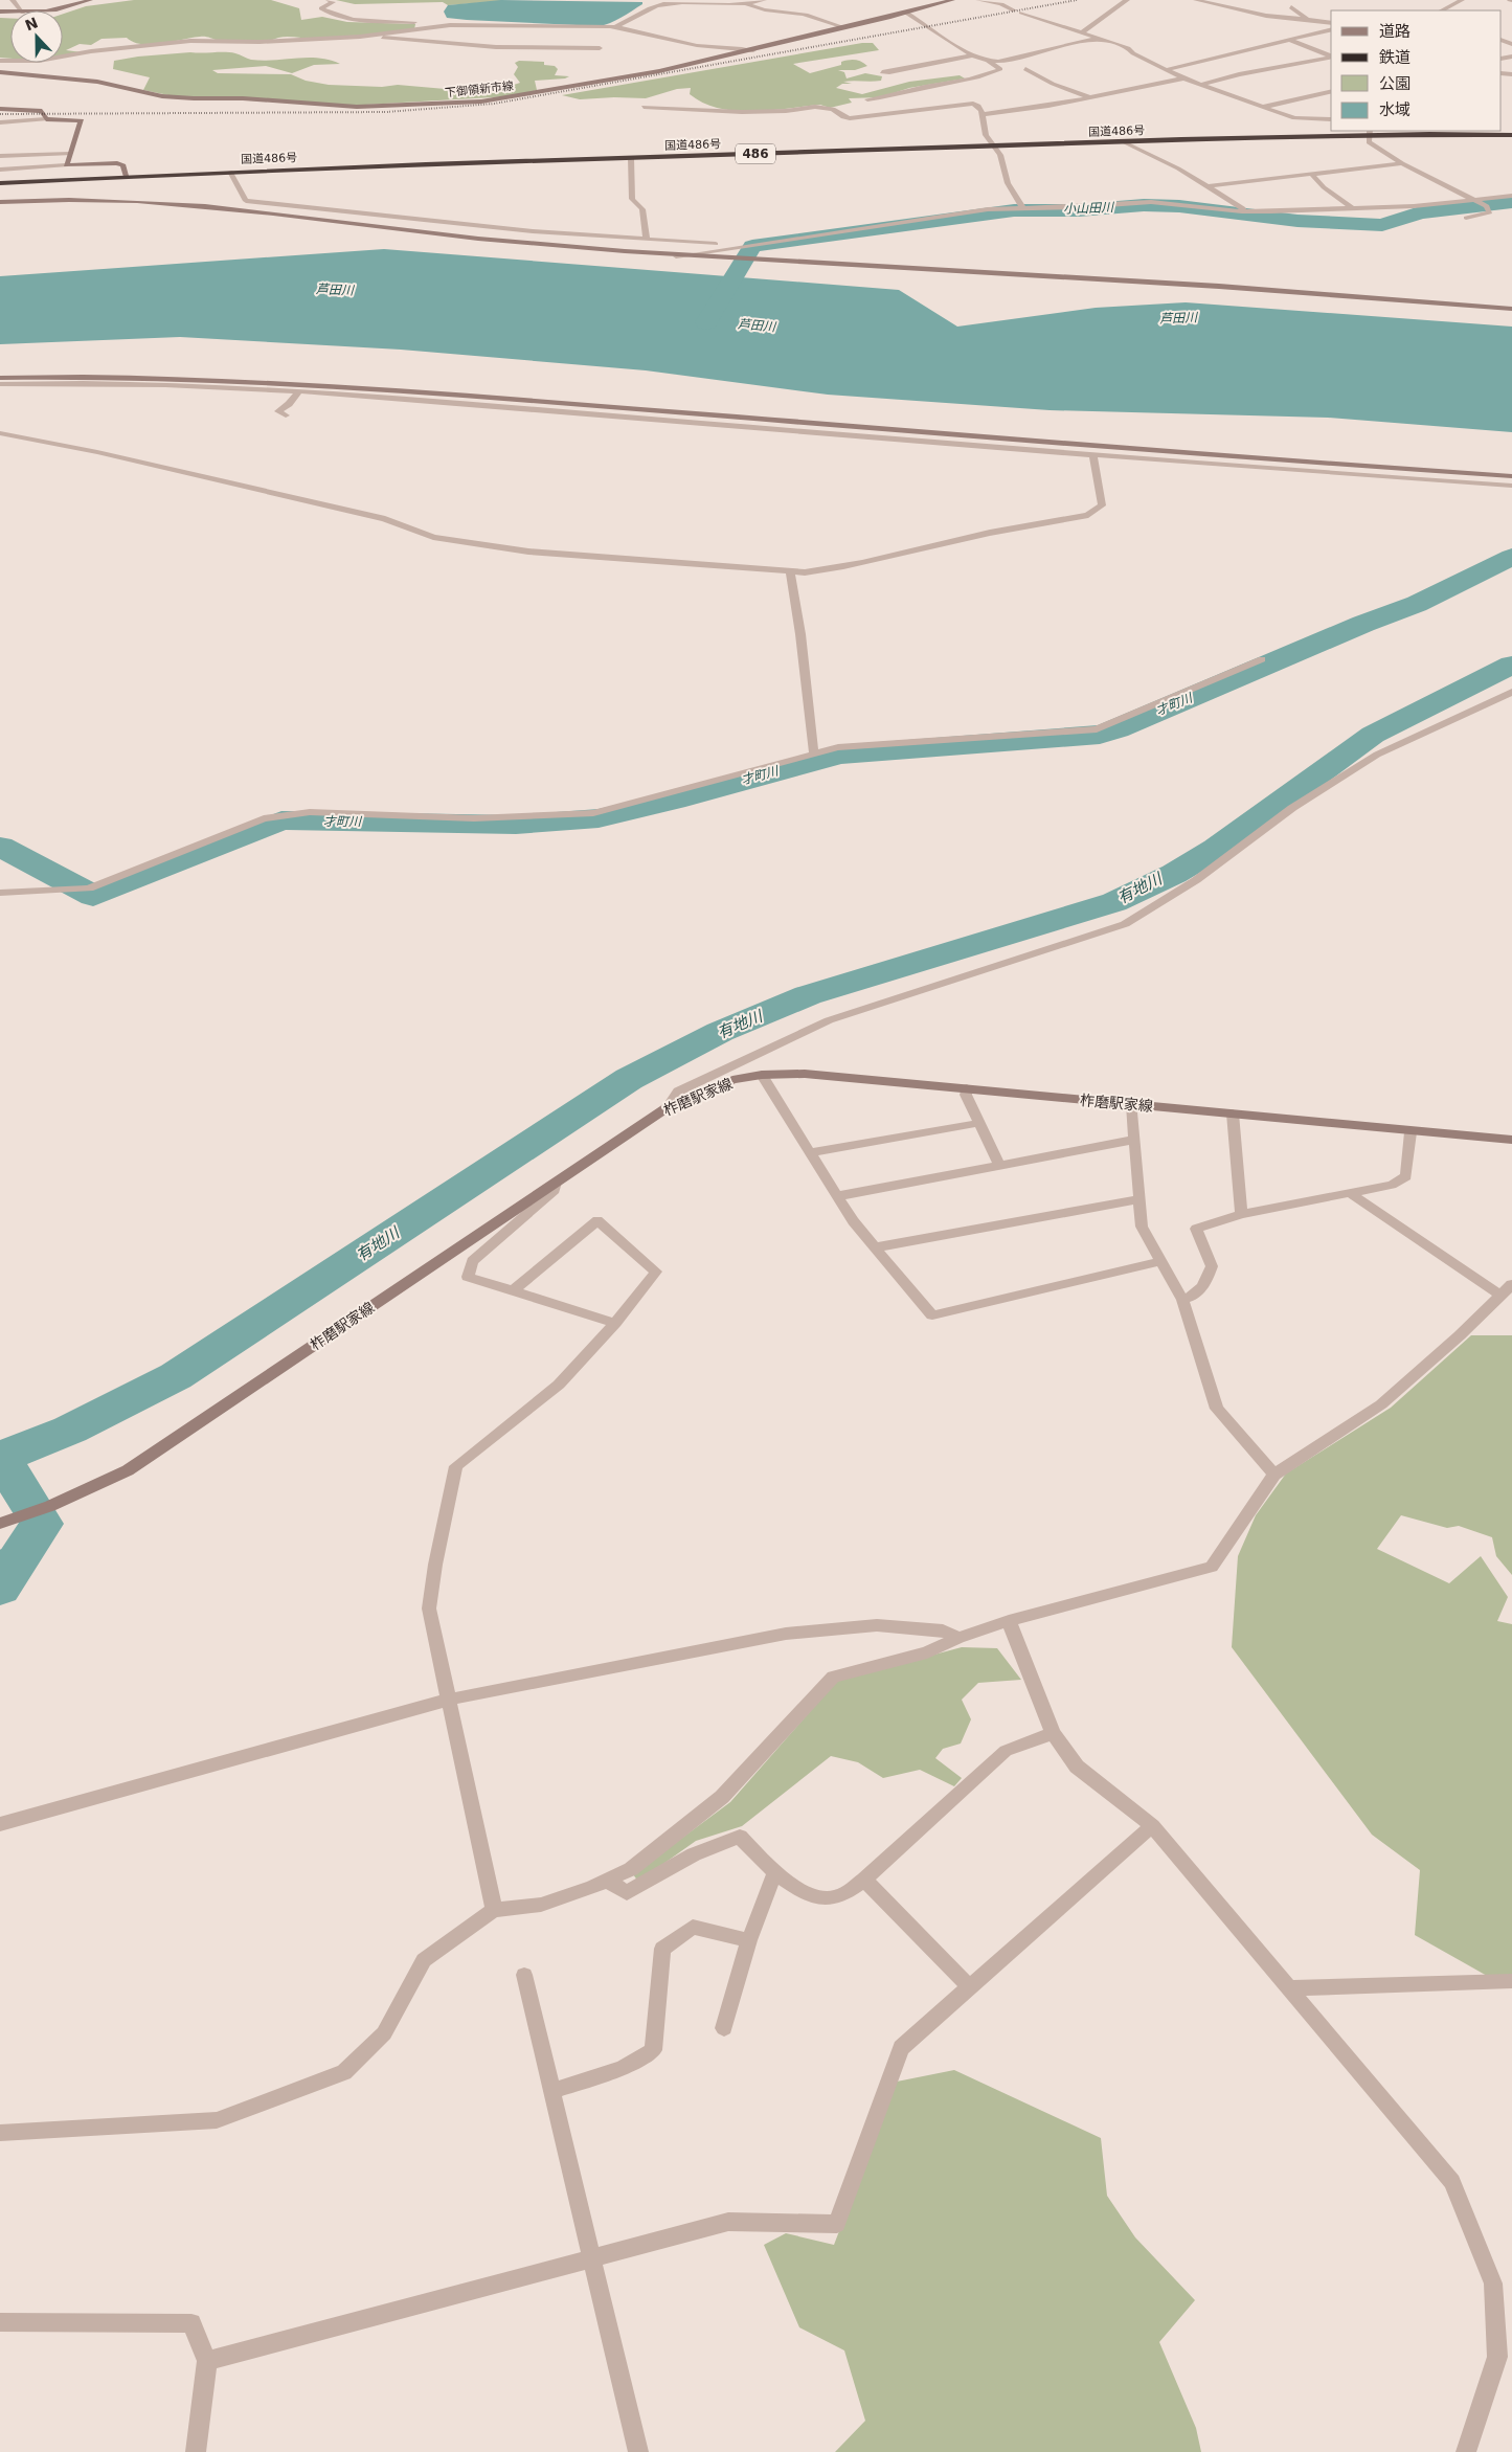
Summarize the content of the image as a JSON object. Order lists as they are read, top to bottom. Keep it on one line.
{"streets":{"highway":["国道486号","486"],"street":["下御領新市線","柞磨駅家線"]},"water":["小山田川","芦田川","才町川","有地川"],"legend":["道路","鉄道","公園","水域"],"north":"top"}
